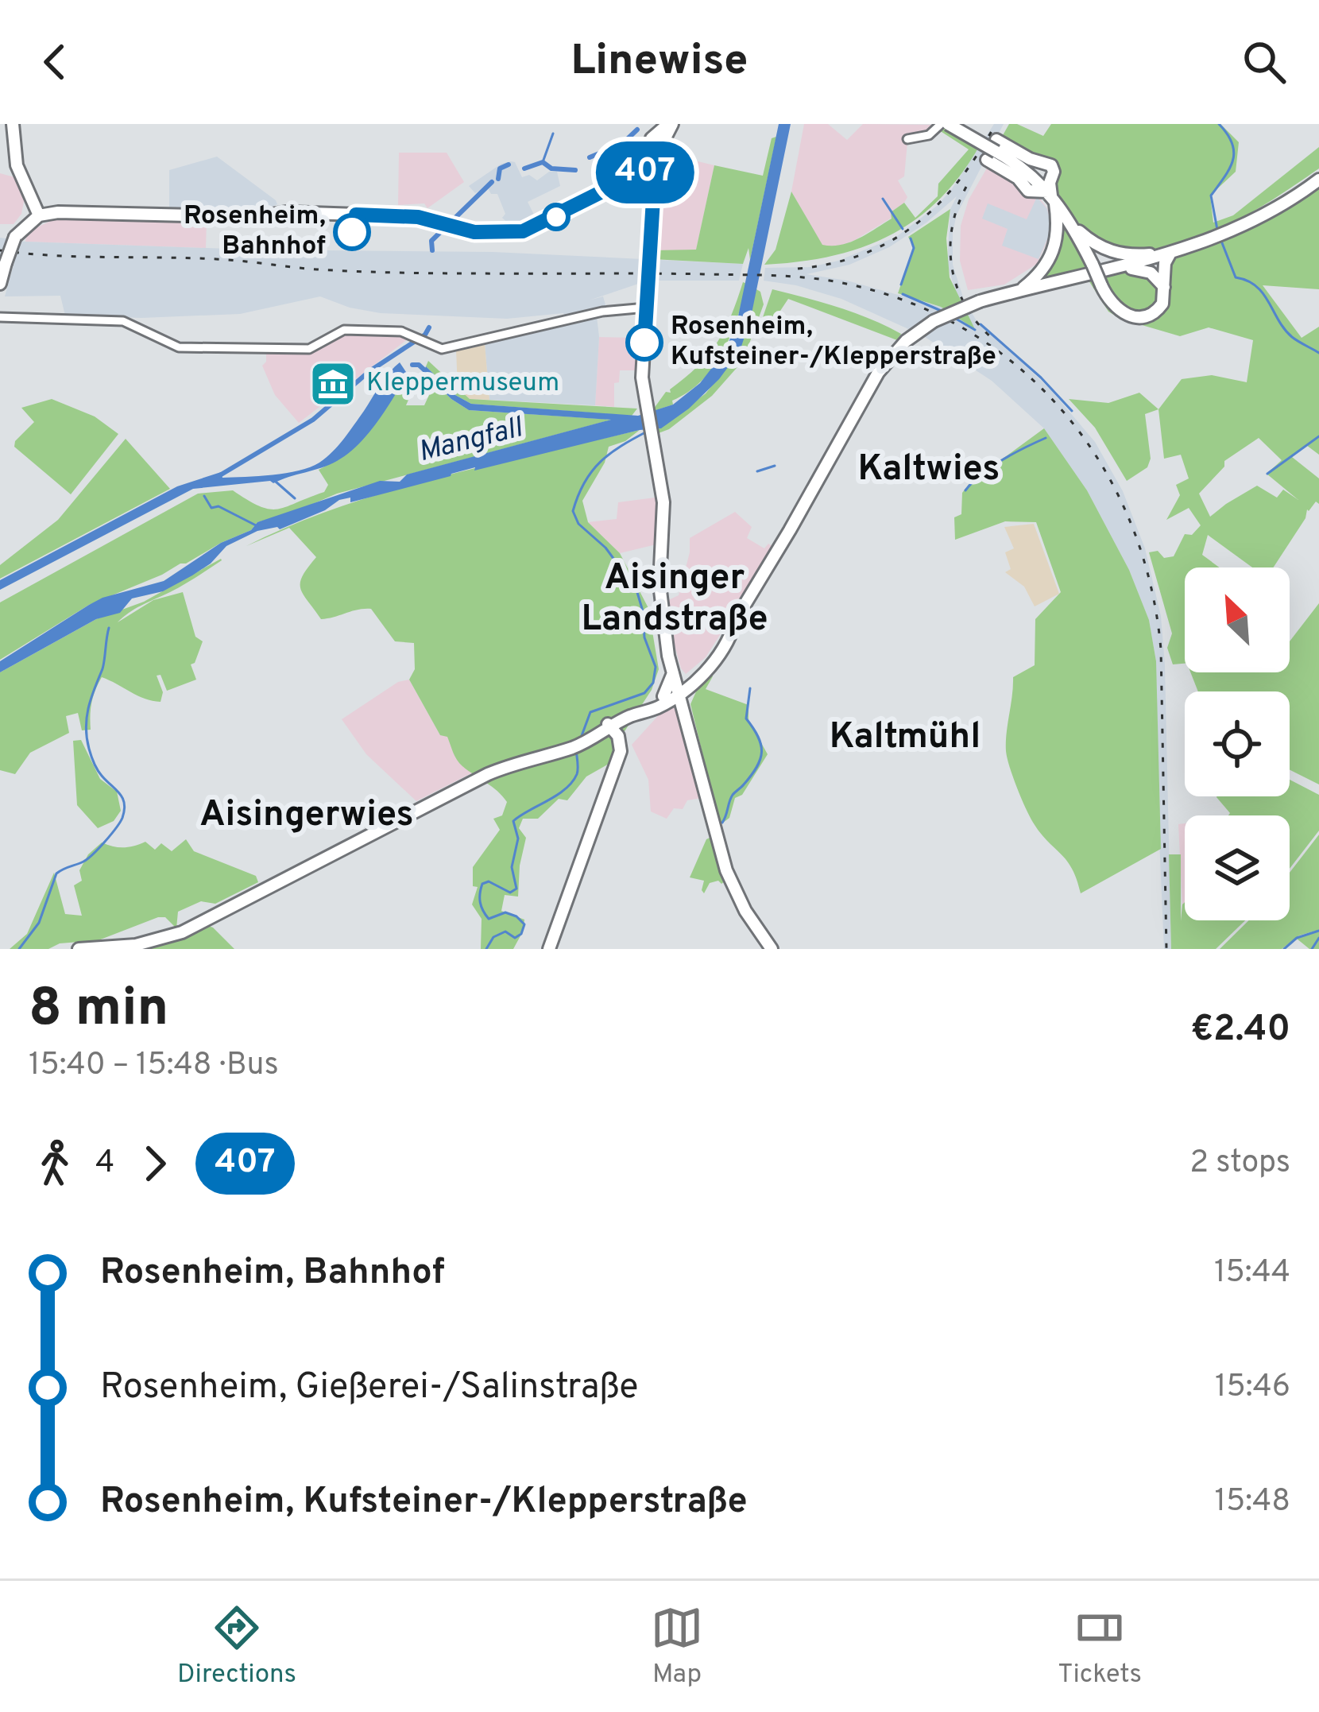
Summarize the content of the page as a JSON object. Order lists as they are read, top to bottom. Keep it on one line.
{"districts":["Kaltwies","Aisinger Landstraße","Kaltmühl","Aisingerwies"],"water":["Mangfall"],"places":{"other":["Rosenheim, Bahnhof","Rosenheim, Kufsteiner-/Klepperstraße"],"museum":["Kleppermuseum"]},"lines":["bus line 407"],"north":"top left","page":{"header":"Linewise","on_map":"407","heading":["8 min","15:40 – 15:48 · Bus","€2.40"],"legs":["4","407","2 stops"],"list":[{"name":"Rosenheim, Bahnhof","value":"15:44"},{"name":"Rosenheim, Gießerei-/Salinstraße","value":"15:46"},{"name":"Rosenheim, Kufsteiner-/Klepperstraße","value":"15:48"}],"tabs":["Directions","Map","Tickets"]}}
